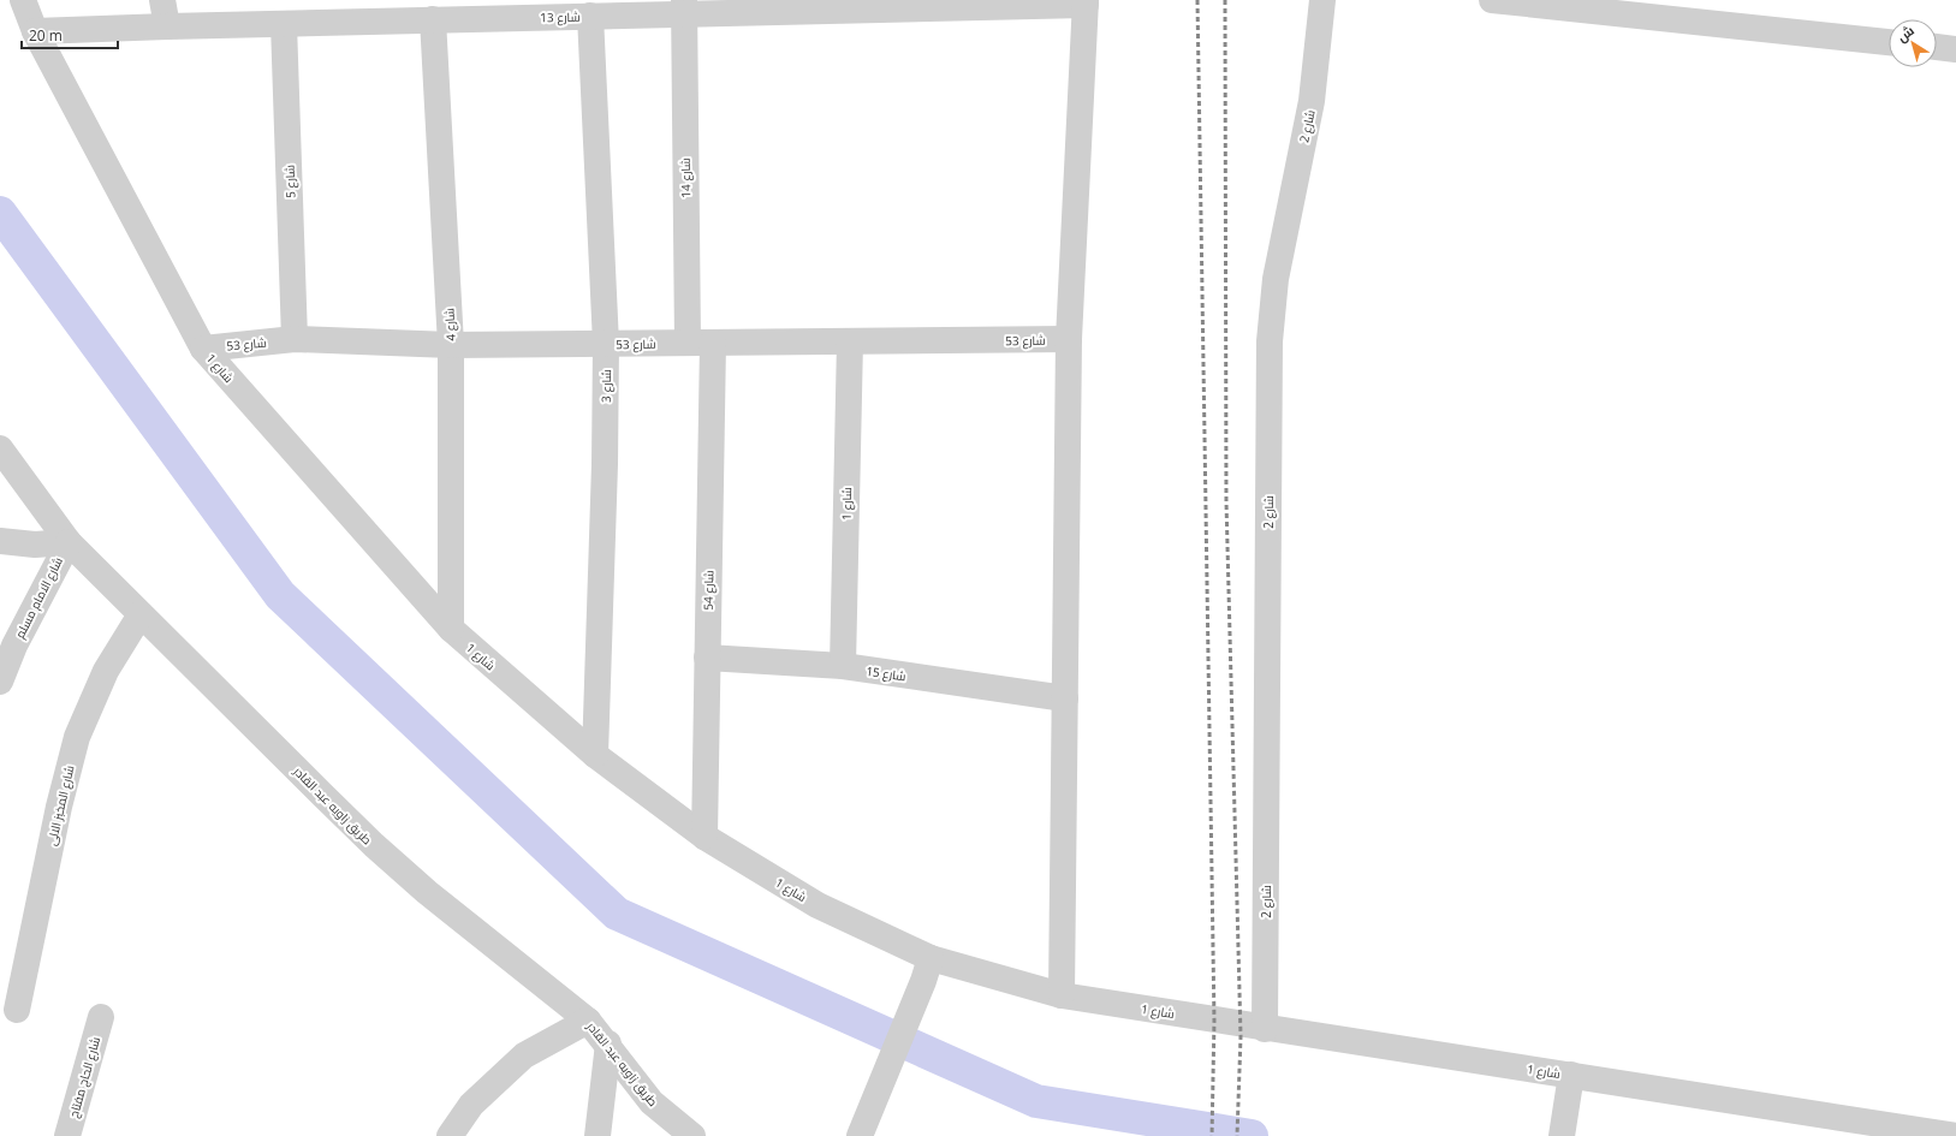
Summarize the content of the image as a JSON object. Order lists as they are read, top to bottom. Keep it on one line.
{"streets":{"street":["شارع 13","شارع 2","شارع 14","شارع 5","شارع 4","شارع 53","شارع 1","شارع 3","شارع 54","شارع الامام مسلم","شارع 15","شارع المخبز الالى","طريق زاويه عبد القادر","شارع الحاج مفتاح"]},"crossings":[["شارع 13","شارع 14"],["شارع 13","شارع 5"],["شارع 13","شارع 4"],["شارع 13","شارع 1"],["شارع 13","شارع 3"],["شارع 2","شارع 1"],["شارع 14","شارع 53"],["شارع 14","شارع 54"],["شارع 5","شارع 53"],["شارع 4","شارع 53"],["شارع 4","شارع 1"],["شارع 53","شارع 1"],["شارع 53","شارع 3"],["شارع 53","شارع 54"],["شارع 1","شارع 3"],["شارع 1","شارع 54"],["شارع 1","شارع 15"],["شارع 54","شارع 15"],["شارع الامام مسلم","طريق زاويه عبد القادر"],["شارع المخبز الالى","طريق زاويه عبد القادر"]],"scale_bar":"20 m","north":"top left"}
